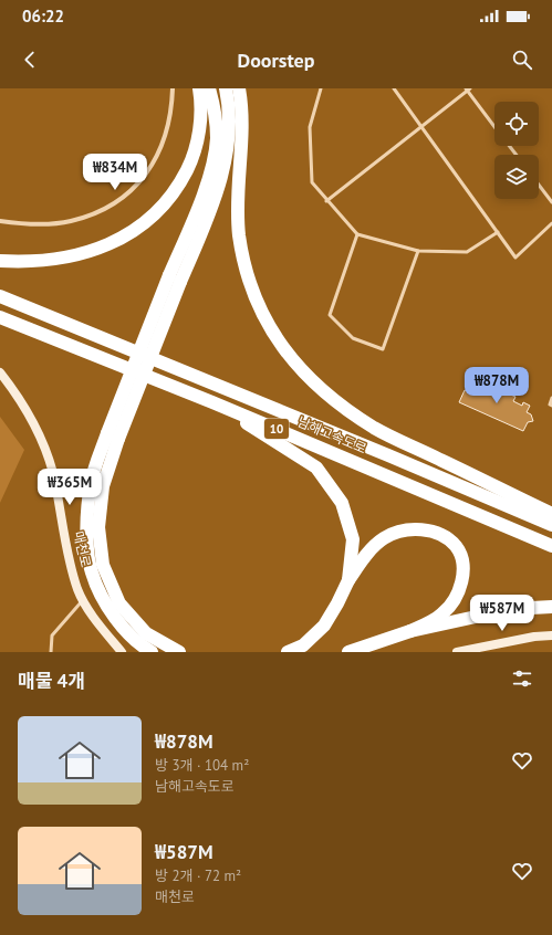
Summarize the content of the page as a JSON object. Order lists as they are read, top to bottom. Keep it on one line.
{"streets":{"highway":["10","남해고속도로"],"main road":["매천로"]},"page":{"status":"06:22","header":"Doorstep","price":["₩834M","₩878M","₩365M","₩587M"],"heading":"매물 4개","list":[{"name":"₩878M","note":"방 3개 · 104 m² · 남해고속도로"},{"name":"₩587M","note":"방 2개 · 72 m² · 매천로"}]}}
